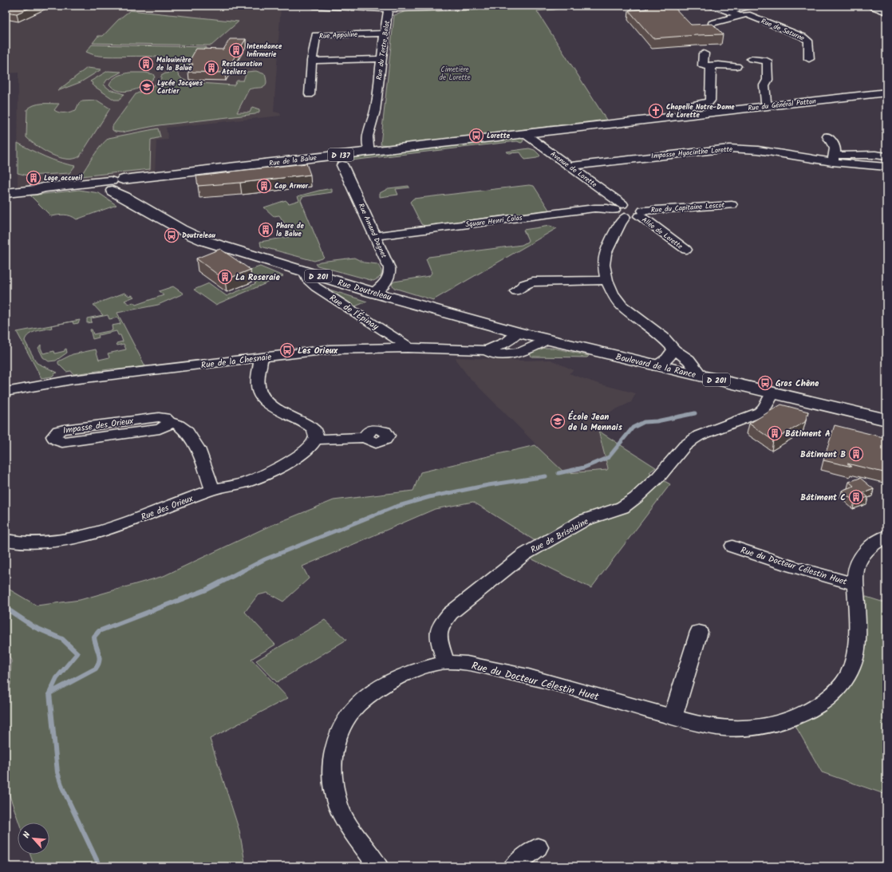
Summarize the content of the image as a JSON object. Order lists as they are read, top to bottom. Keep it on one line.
{"streets":{"main road":["Rue du Général Patton","D 137","Rue de la Balue","D 201","Rue Doutreleau","Boulevard de la Rance"],"street":["Rue de Saturne","Rue Appoline","Rue du Tertre Belot","Impasse Hyacinthe Lorette","Avenue de Lorette","Rue du Capitaine Lescot","Square Henri Colas","Rue Amand Dagnet","Allée de Lorette","Rue de l'Épinay","Rue de la Chesnaie","Impasse des Orieux","Rue des Orieux","Rue de Briselaine","Rue du Docteur Célestin Huet"]},"crossings":[["Rue Appoline","Rue du Tertre Belot"],["Rue du Tertre Belot","Rue de la Balue"],["Rue du Général Patton","Rue de la Balue"],["Rue du Général Patton","Avenue de Lorette"],["Impasse Hyacinthe Lorette","Avenue de Lorette"],["Rue de la Balue","Avenue de Lorette"],["Rue de la Balue","Rue Doutreleau"],["Avenue de Lorette","Rue du Capitaine Lescot"],["Avenue de Lorette","Square Henri Colas"],["Avenue de Lorette","Allée de Lorette"],["Rue du Capitaine Lescot","Square Henri Colas"],["Rue du Capitaine Lescot","Allée de Lorette"],["Square Henri Colas","Rue Amand Dagnet"],["Square Henri Colas","Allée de Lorette"],["Rue Amand Dagnet","Rue Doutreleau"],["Rue Doutreleau","Rue de l'Épinay"],["Rue Doutreleau","Rue de la Chesnaie"],["Rue Doutreleau","Boulevard de la Rance"],["Rue de l'Épinay","Rue de la Chesnaie"],["Rue de la Chesnaie","Boulevard de la Rance"],["Boulevard de la Rance","Rue de Briselaine"],["Impasse des Orieux","Rue des Orieux"],["Rue de Briselaine","Rue du Docteur Célestin Huet"]],"parks":["Cimetière de Lorette"],"places":{"building":["Intendance Infirmerie","Malouinière de la Balue","Restauration Ateliers","Loge accueil","Cap Armor","Phare de la Balue","La Roseraie","Bâtiment A","Bâtiment B","Bâtiment C"],"school or university":["Lycée Jacques Cartier","École Jean de la Mennais"],"church":["Chapelle Notre-Dame de Lorette"],"bus stop":["Lorette","Doutreleau","Les Orieux","Gros Chêne"]},"north":"top left"}
